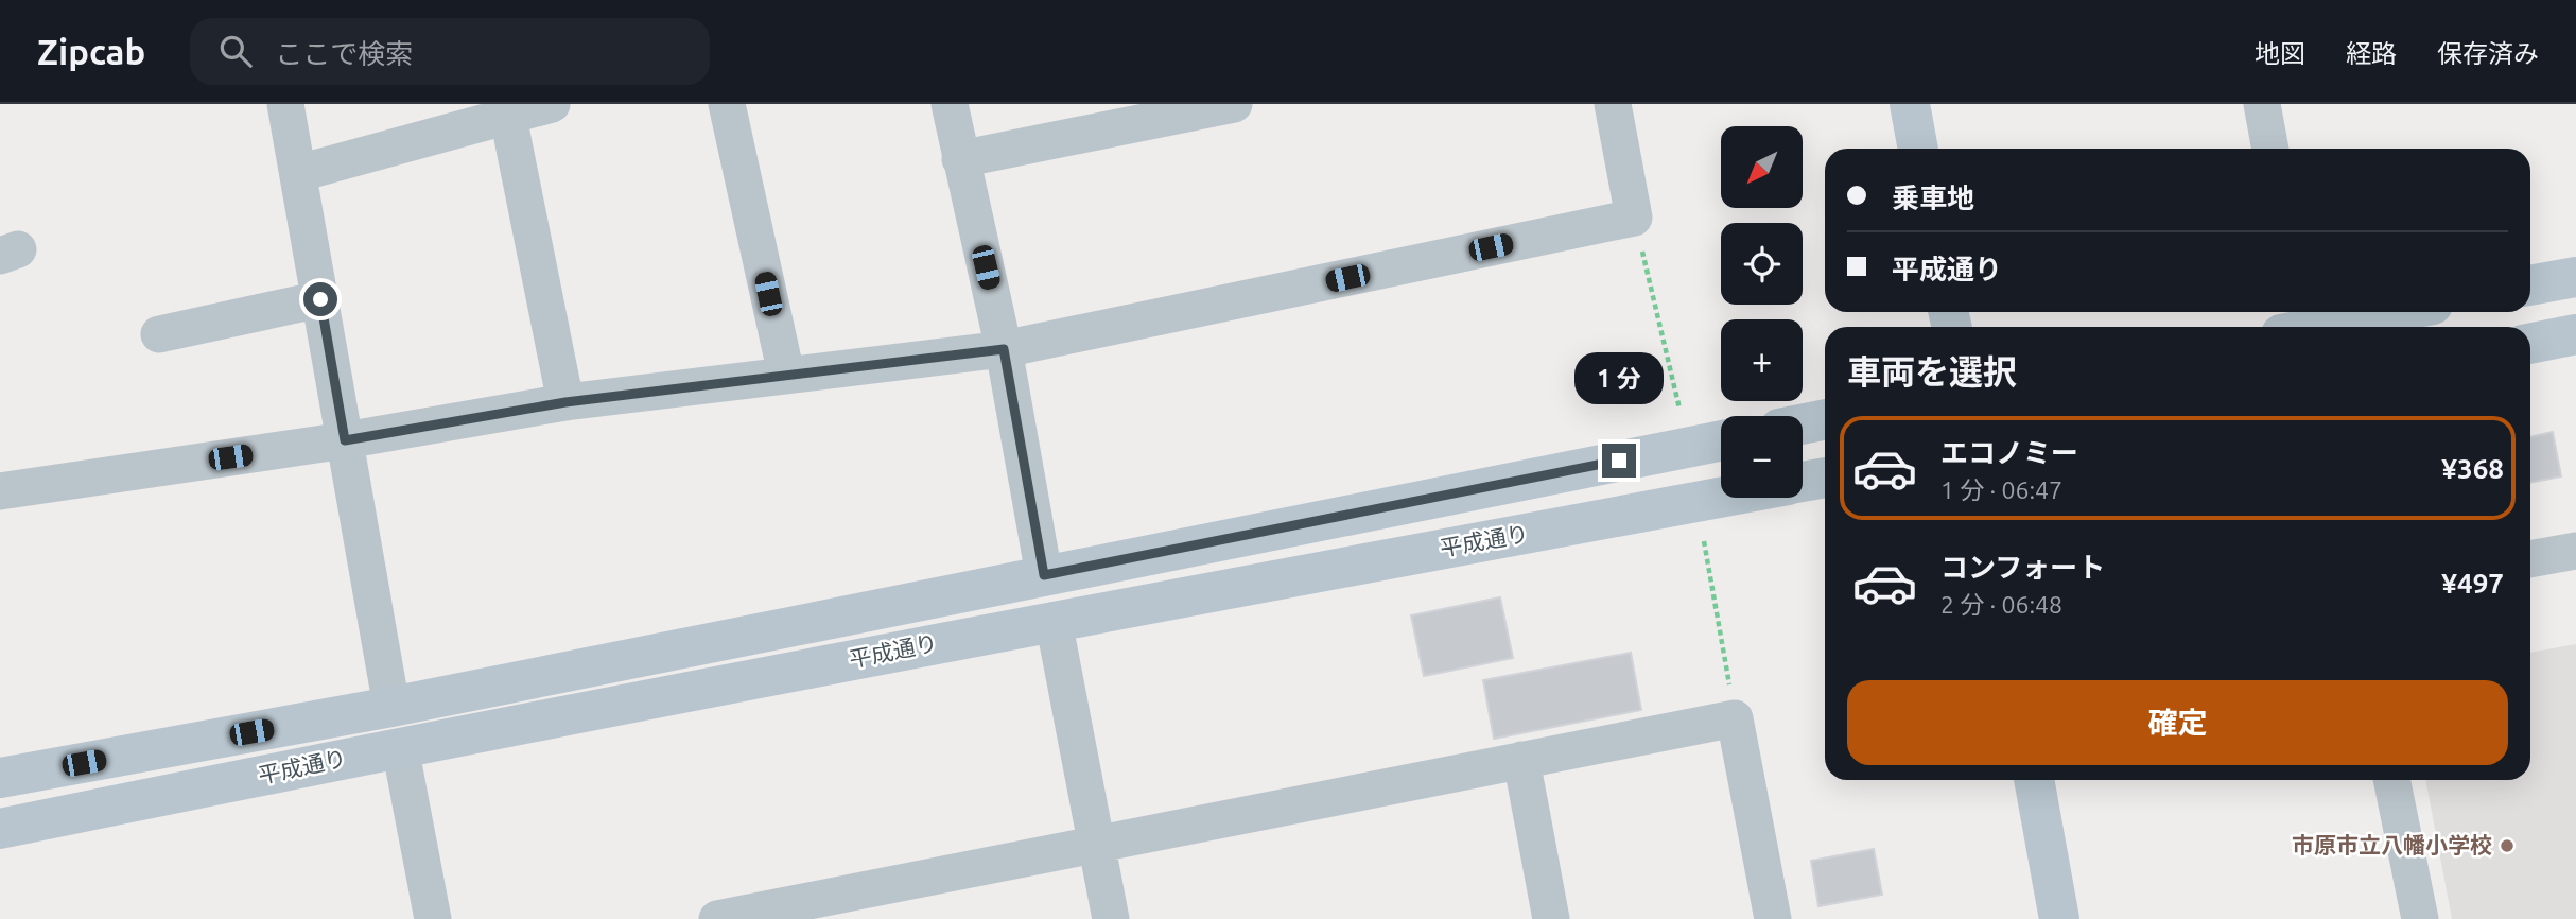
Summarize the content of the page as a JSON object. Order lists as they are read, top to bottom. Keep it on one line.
{"streets":{"street":["平成通り"]},"places":["市原市立八幡小学校"],"north":"bottom left","page":{"header":"Zipcab","search":"ここで検索","nav":["地図","経路","保存済み"],"map_buttons":["+","−"],"banner":["乗車地","平成通り"],"heading":"車両を選択","bubble":"1 分","list":[{"name":"エコノミー","note":"1 分 · 06:47","value":"¥368"},{"name":"コンフォート","note":"2 分 · 06:48","value":"¥497"}],"buttons":"確定"}}
